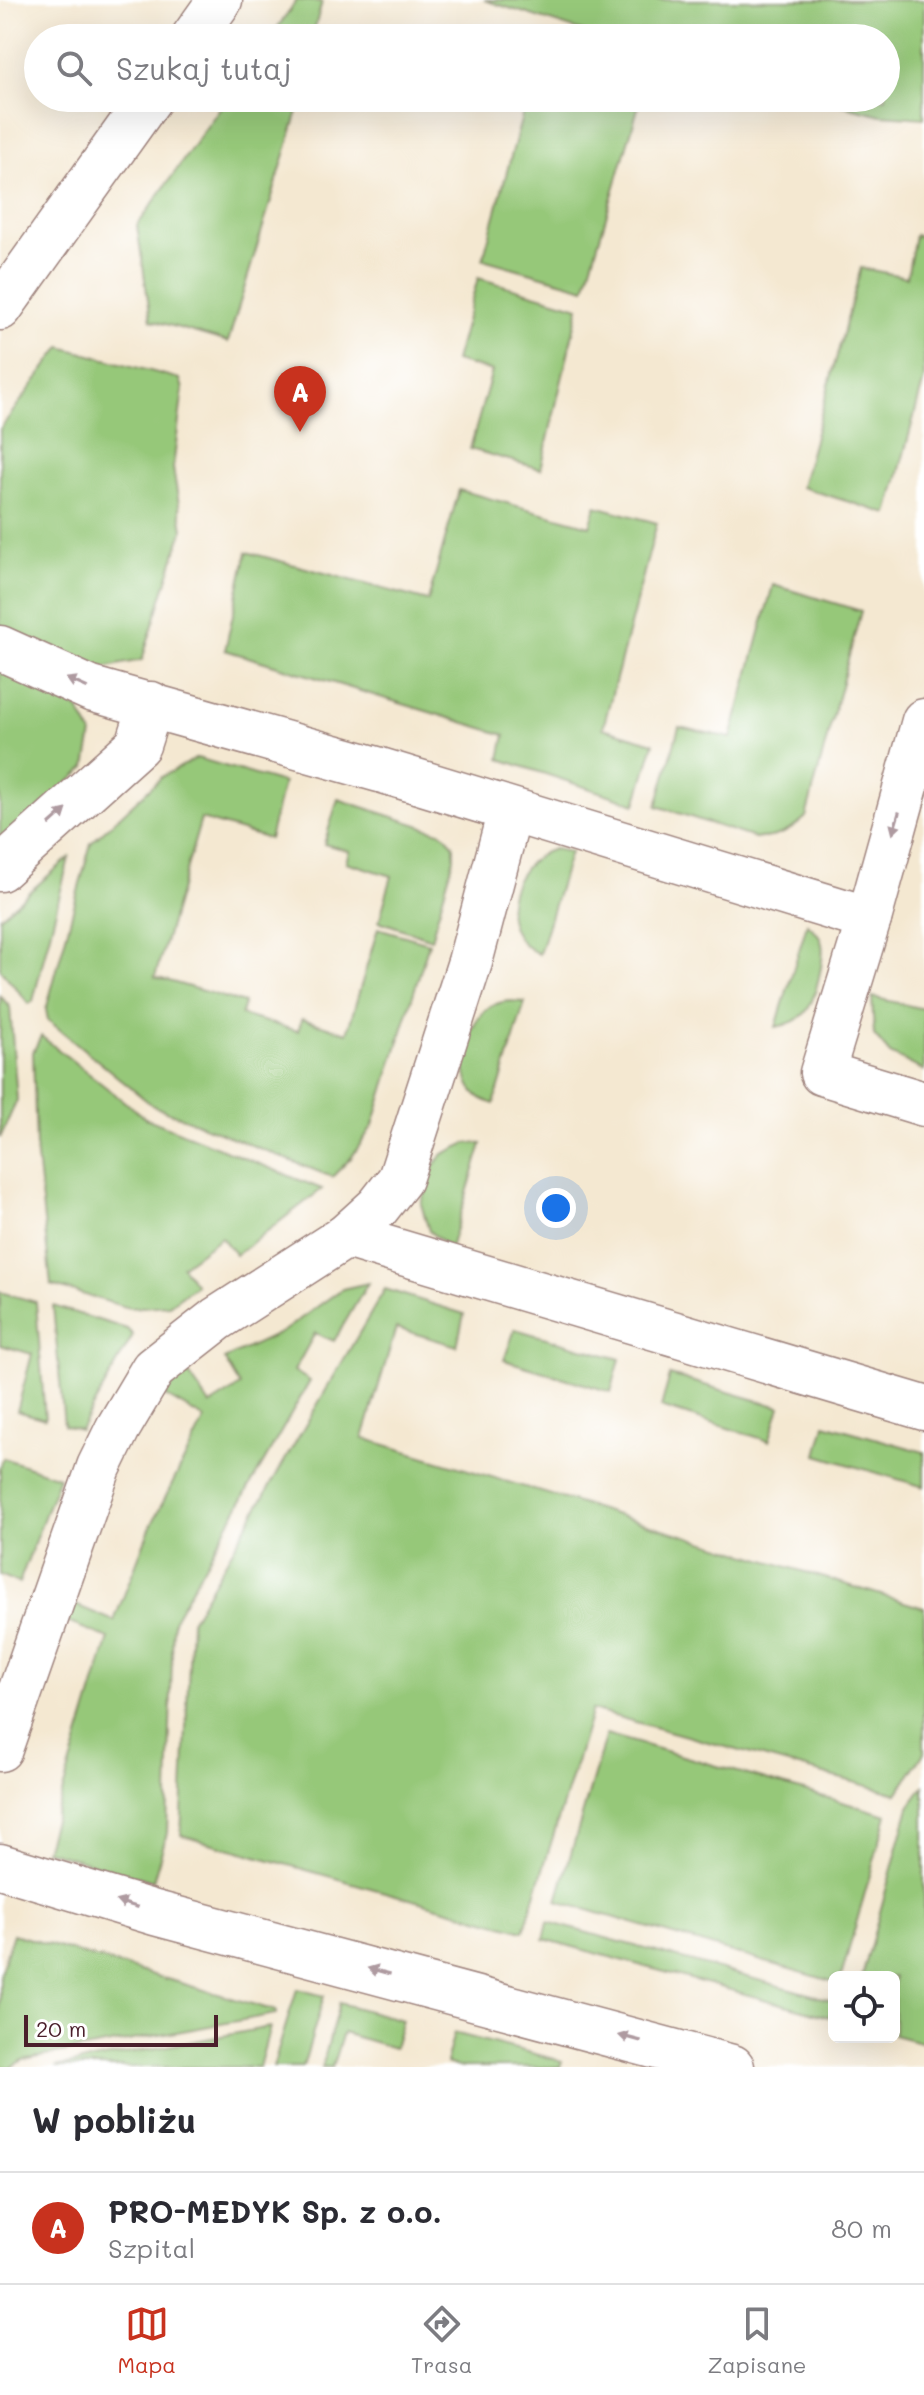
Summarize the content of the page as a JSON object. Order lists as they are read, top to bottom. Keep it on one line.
{"scale_bar":"20 m","page":{"search":"Szukaj tutaj","pins":"A","scale":"20 m","heading":"W pobliżu","list":[{"mark":"A","name":"PRO-MEDYK Sp. z o.o.","note":"Szpital","value":"80 m"}],"nav":["Mapa","Trasa","Zapisane"]}}
